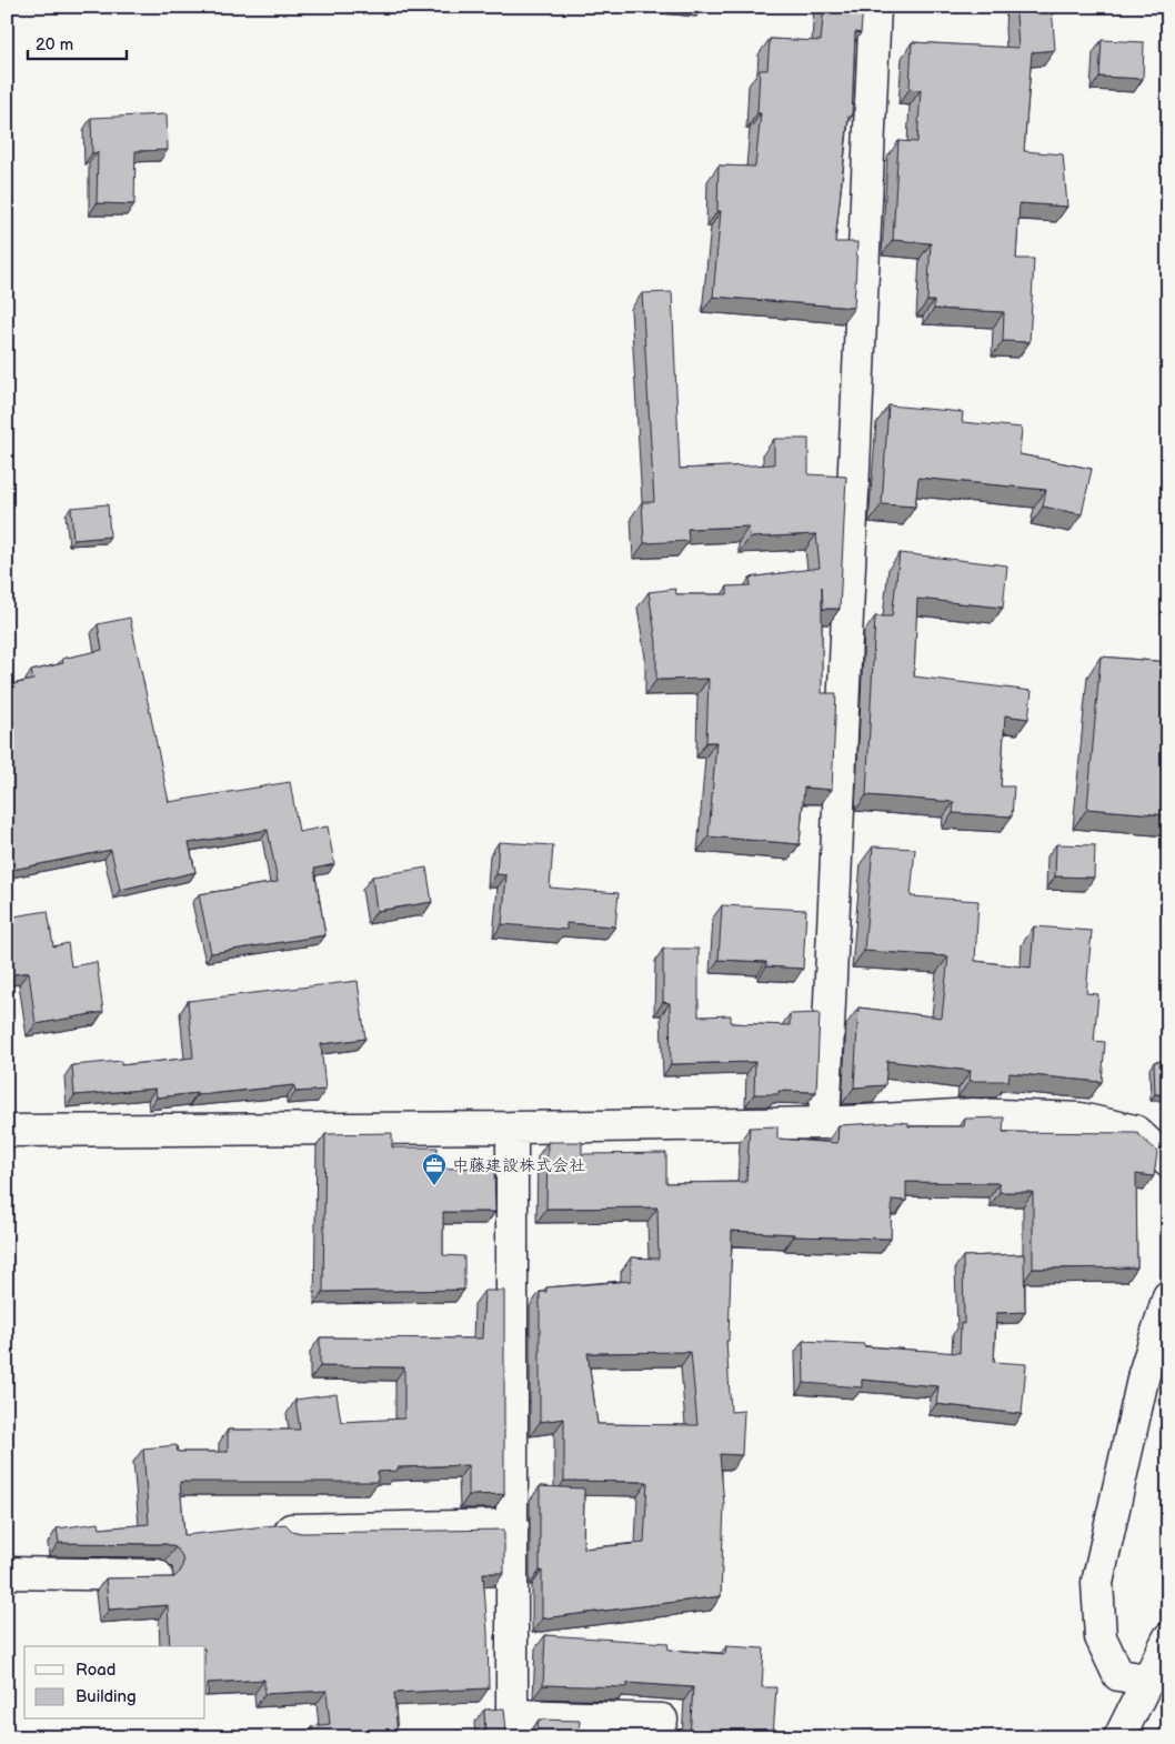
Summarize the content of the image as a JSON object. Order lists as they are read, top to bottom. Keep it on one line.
{"places":{"office":["中藤建設株式会社"]},"legend":["Road","Building"],"scale_bar":"20 m"}
